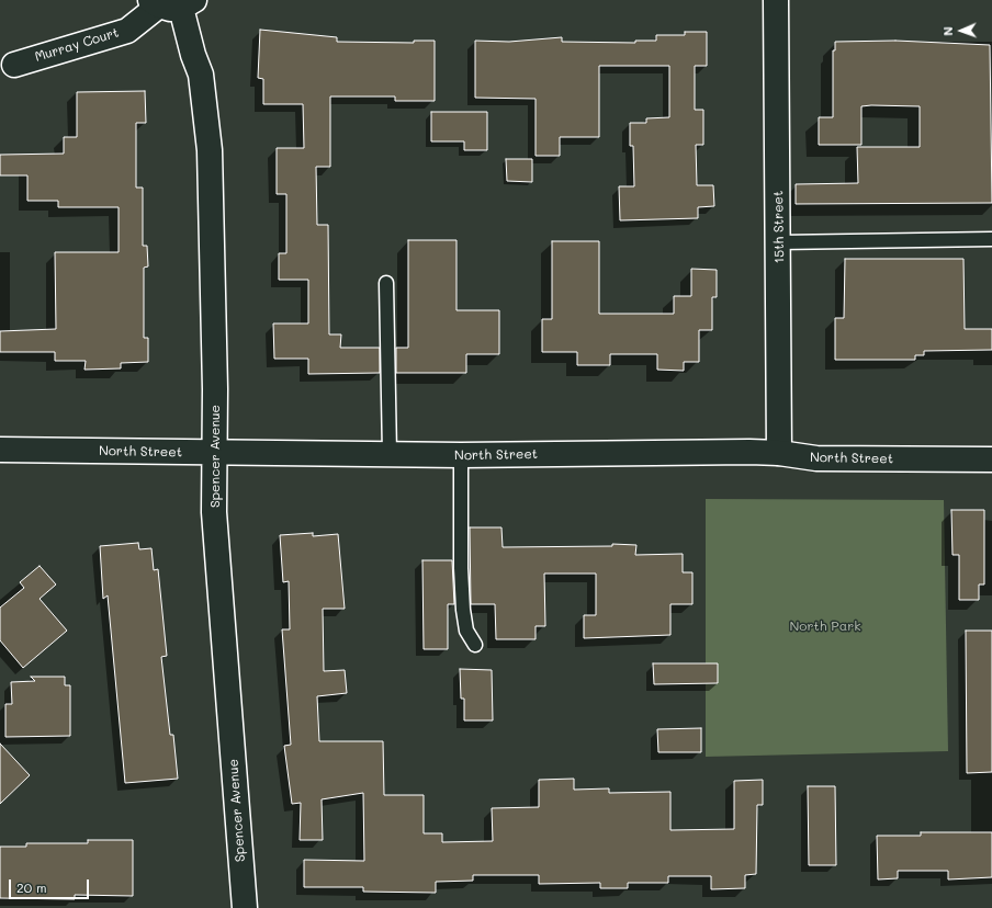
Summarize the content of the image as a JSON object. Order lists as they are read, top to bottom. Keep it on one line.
{"streets":{"street":["Murray Court","15th Street","North Street","Spencer Avenue"]},"crossings":[["Murray Court","Spencer Avenue"],["15th Street","North Street"],["North Street","Spencer Avenue"]],"parks":["North Park"],"scale_bar":"20 m","north":"left"}
